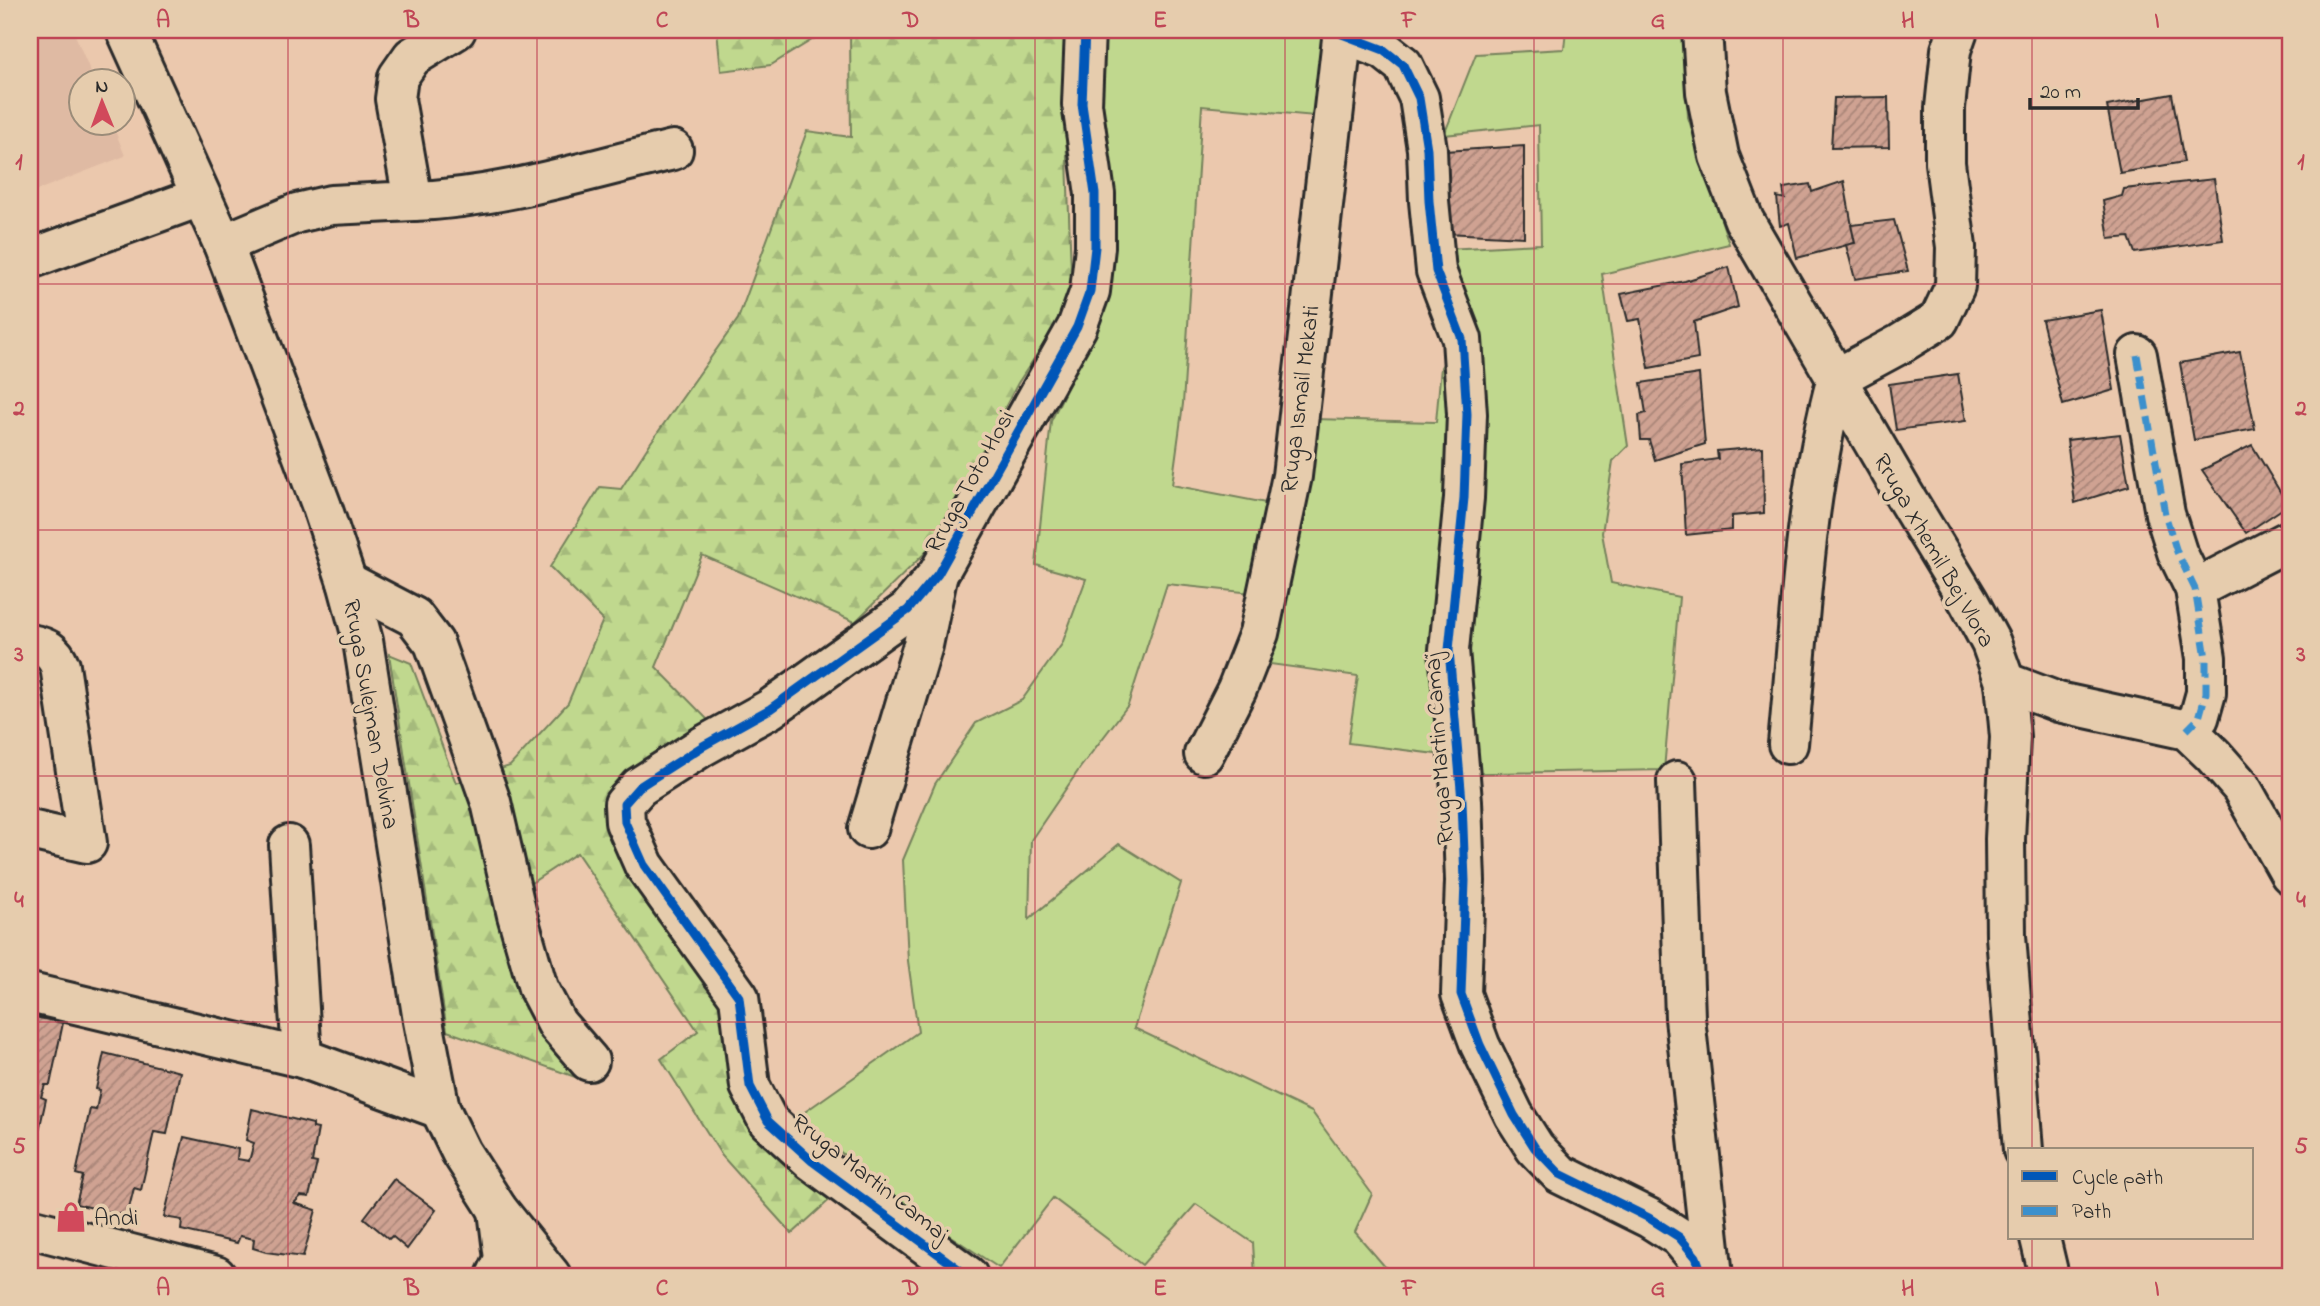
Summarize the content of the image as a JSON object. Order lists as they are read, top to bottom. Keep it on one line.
{"streets":{"street":["Rruga Ismail Mekati","Rruga Toto Hosi","Rruga Xhemil Bej Vlora","Rruga Sulejman Delvina","Rruga Martin Camaj"]},"crossings":[["Rruga Ismail Mekati","Rruga Martin Camaj"],["Rruga Toto Hosi","Rruga Martin Camaj"]],"places":{"shop":["Andi"]},"legend":["Cycle path","Path"],"scale_bar":"20 m","north":"top","grid":{"columns":["A","B","C","D","E","F","G","H","I"],"rows":["1","2","3","4","5"]}}
